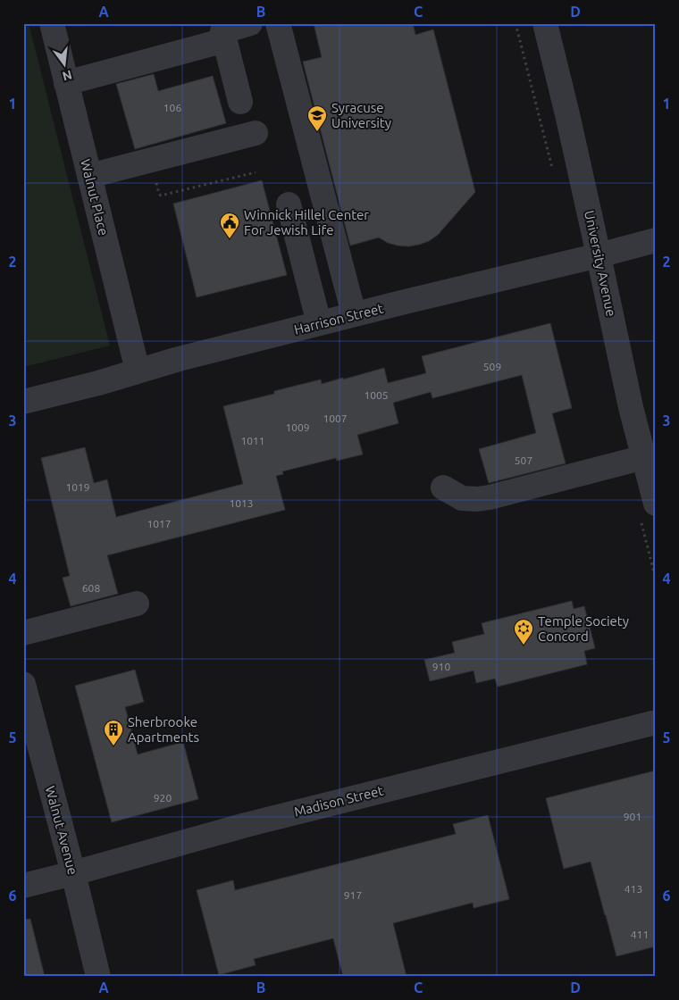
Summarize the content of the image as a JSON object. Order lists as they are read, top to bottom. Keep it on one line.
{"streets":{"street":["Walnut Place","University Avenue","Harrison Street","Madison Street","Walnut Avenue"]},"crossings":[["Walnut Place","Harrison Street"],["University Avenue","Harrison Street"],["Madison Street","Walnut Avenue"]],"places":{"school or university":["Syracuse University"],"public building":["Winnick Hillel Center For Jewish Life"],"synagogue":["Temple Society Concord"],"building":["Sherbrooke Apartments"]},"house_numbers":["106","509","1005","1007","1009","1011","507","1019","1013","1017","608","910","920","901","413","917","411"],"north":"bottom","grid":{"columns":["A","B","C","D"],"rows":["1","2","3","4","5","6"]}}
